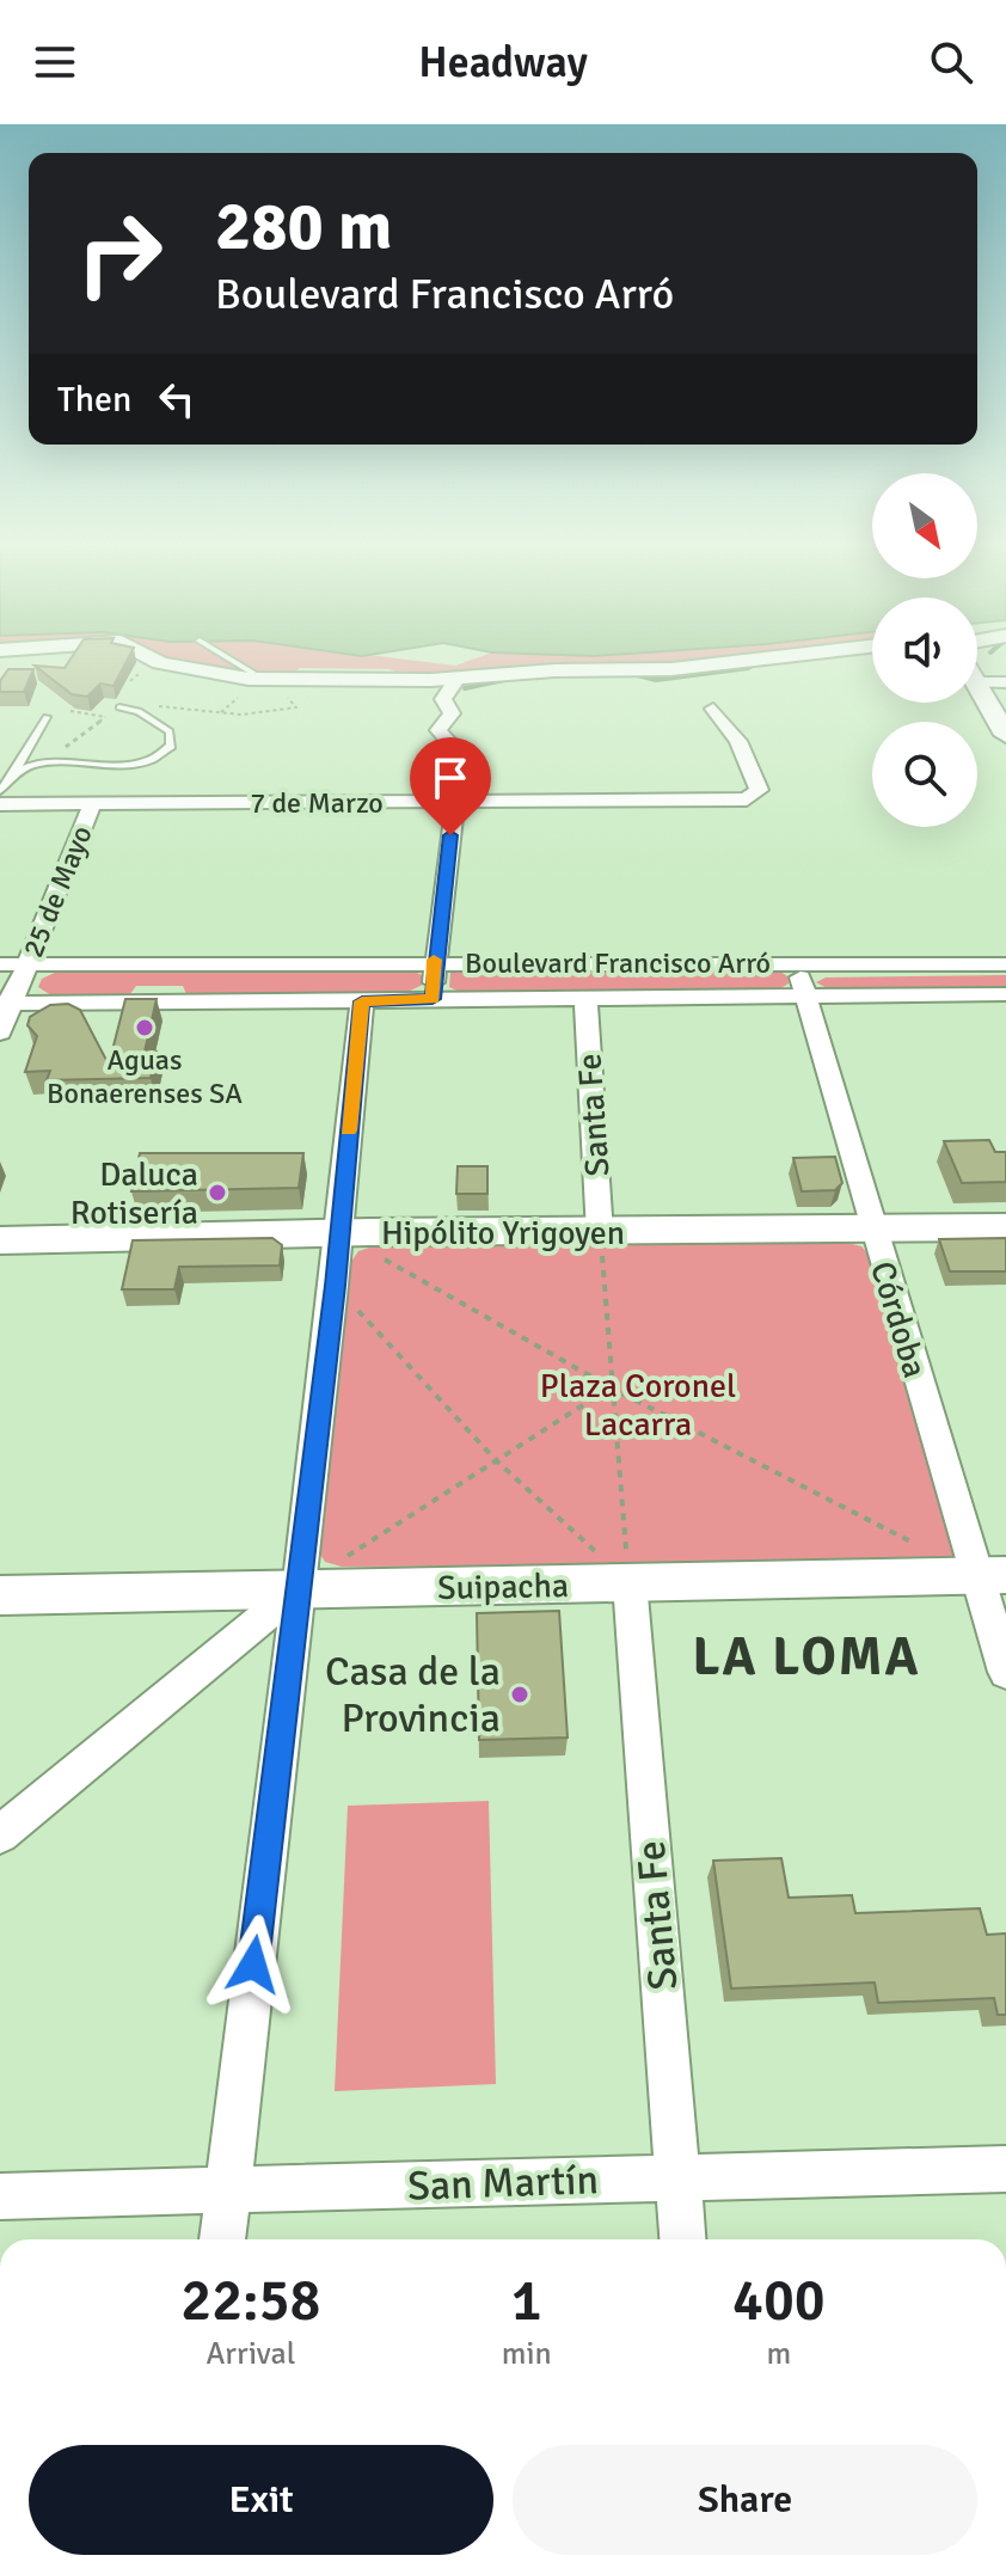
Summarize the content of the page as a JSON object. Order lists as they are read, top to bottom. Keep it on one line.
{"streets":{"main road":["Hipólito Yrigoyen"],"street":["7 de Marzo","25 de Mayo","Boulevard Francisco Arró","Santa Fe","Córdoba","Suipacha","San Martín"]},"crossings":[["7 de Marzo","25 de Mayo"],["25 de Mayo","Boulevard Francisco Arró"],["Boulevard Francisco Arró","Santa Fe"],["Boulevard Francisco Arró","Córdoba"],["Santa Fe","Hipólito Yrigoyen"],["Santa Fe","Suipacha"],["Santa Fe","San Martín"],["Hipólito Yrigoyen","Córdoba"],["Córdoba","Suipacha"]],"districts":["LA LOMA"],"parks":["Plaza Coronel Lacarra"],"places":["Aguas Bonaerenses SA","Daluca Rotisería","Casa de la Provincia"],"north":"bottom right","page":{"header":"Headway","turn":["280 m","Boulevard Francisco Arró"],"then":"Then","eta":["22:58","Arrival","1","min","400","m"],"buttons":["Exit","Share"]}}
